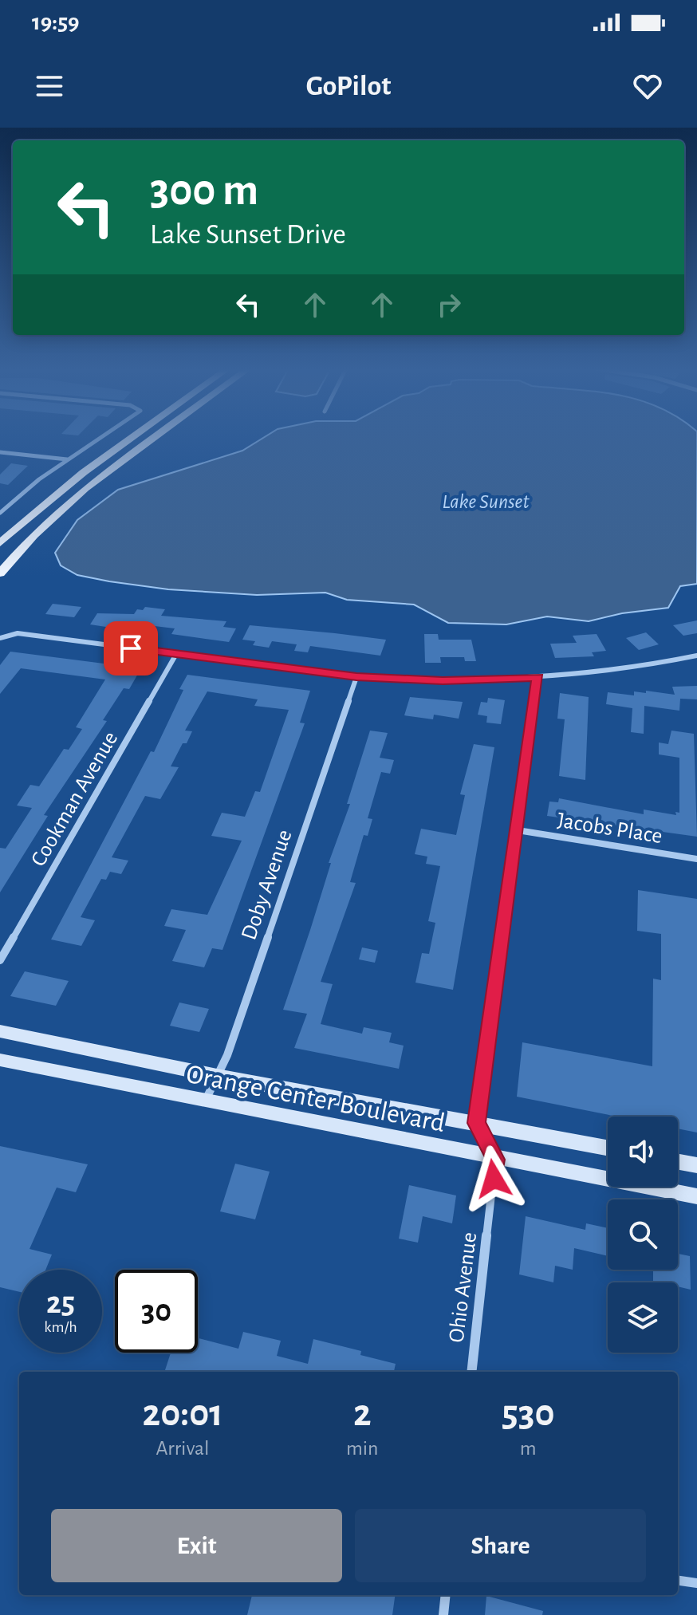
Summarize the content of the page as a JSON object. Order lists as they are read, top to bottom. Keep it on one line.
{"streets":{"street":["Cookman Avenue","Jacobs Place","Doby Avenue","Orange Center Boulevard","Ohio Avenue"]},"crossings":[["Doby Avenue","Orange Center Boulevard"],["Orange Center Boulevard","Ohio Avenue"]],"water":["Lake Sunset"],"page":{"status":"19:59","header":"GoPilot","turn":["300 m","Lake Sunset Drive"],"speed":"25 km/h","limit":"30","eta":["20:01","Arrival","2","min","530","m"],"buttons":["Exit","Share"]}}
